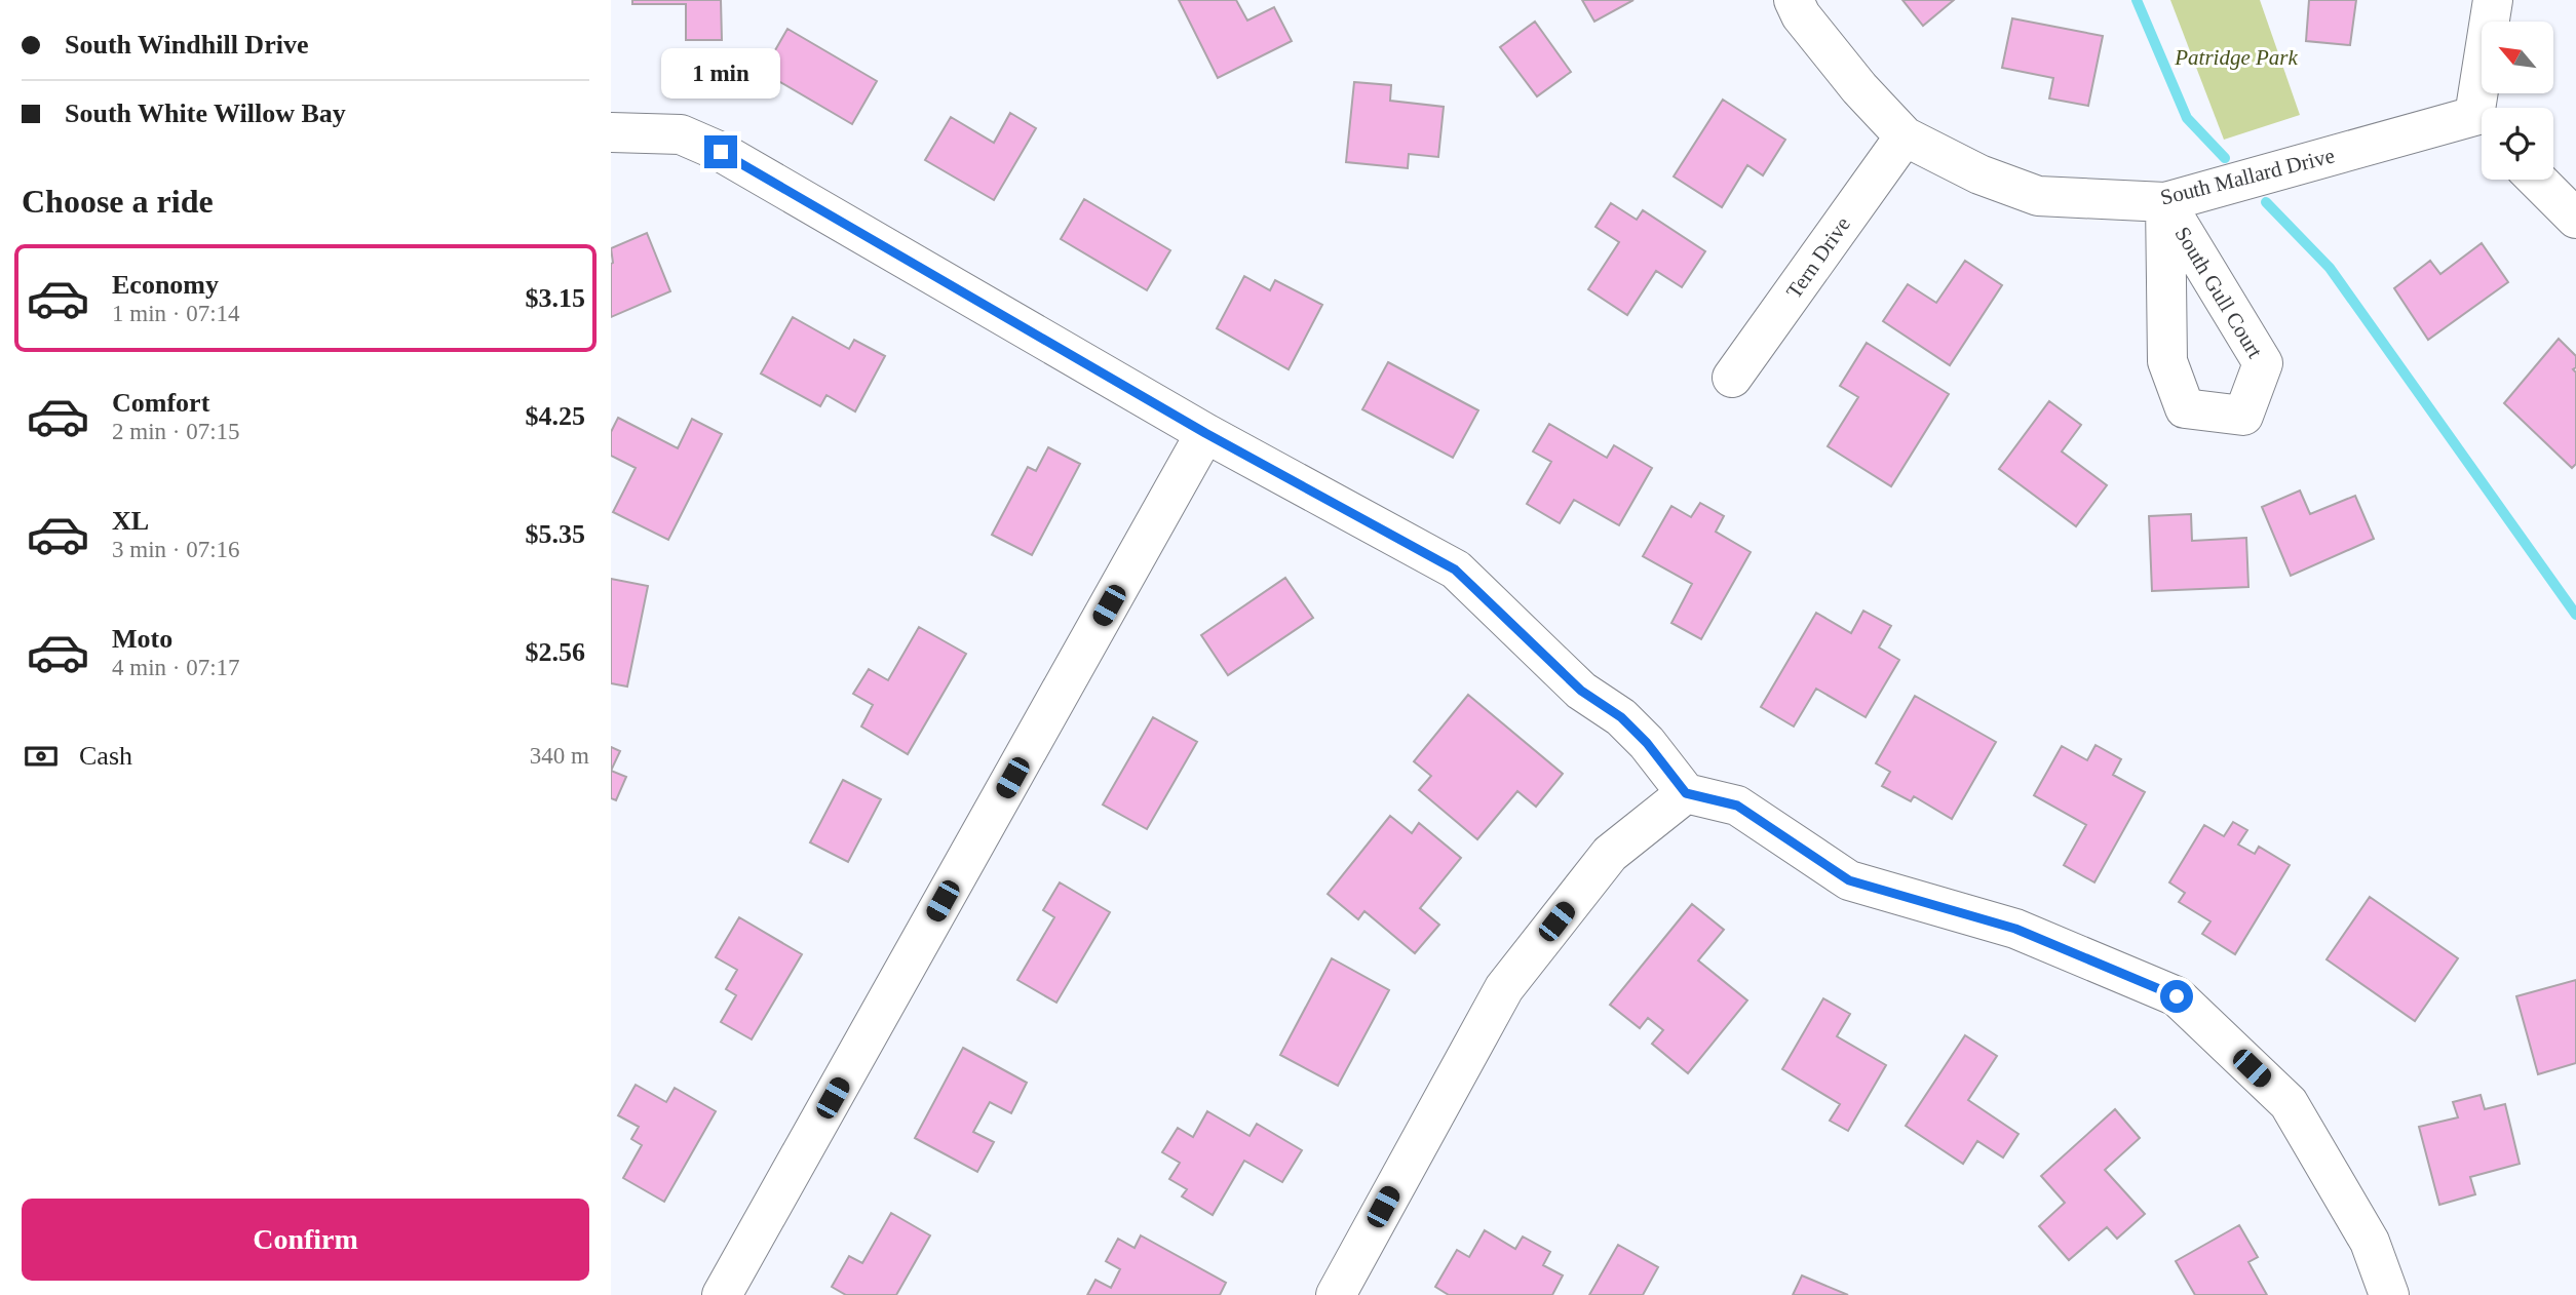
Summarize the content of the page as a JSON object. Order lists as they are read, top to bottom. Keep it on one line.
{"streets":{"street":["South Mallard Drive","Tern Drive","South Gull Court"]},"crossings":[["South Mallard Drive","Tern Drive"],["South Mallard Drive","South Gull Court"]],"parks":["Patridge Park"],"north":"top left","page":{"banner":["South Windhill Drive","South White Willow Bay"],"bubble":"1 min","heading":"Choose a ride","list":[{"name":"Economy","note":"1 min · 07:14","value":"$3.15"},{"name":"Comfort","note":"2 min · 07:15","value":"$4.25"},{"name":"XL","note":"3 min · 07:16","value":"$5.35"},{"name":"Moto","note":"4 min · 07:17","value":"$2.56"}],"pay":["Cash","340 m"],"buttons":"Confirm"}}
